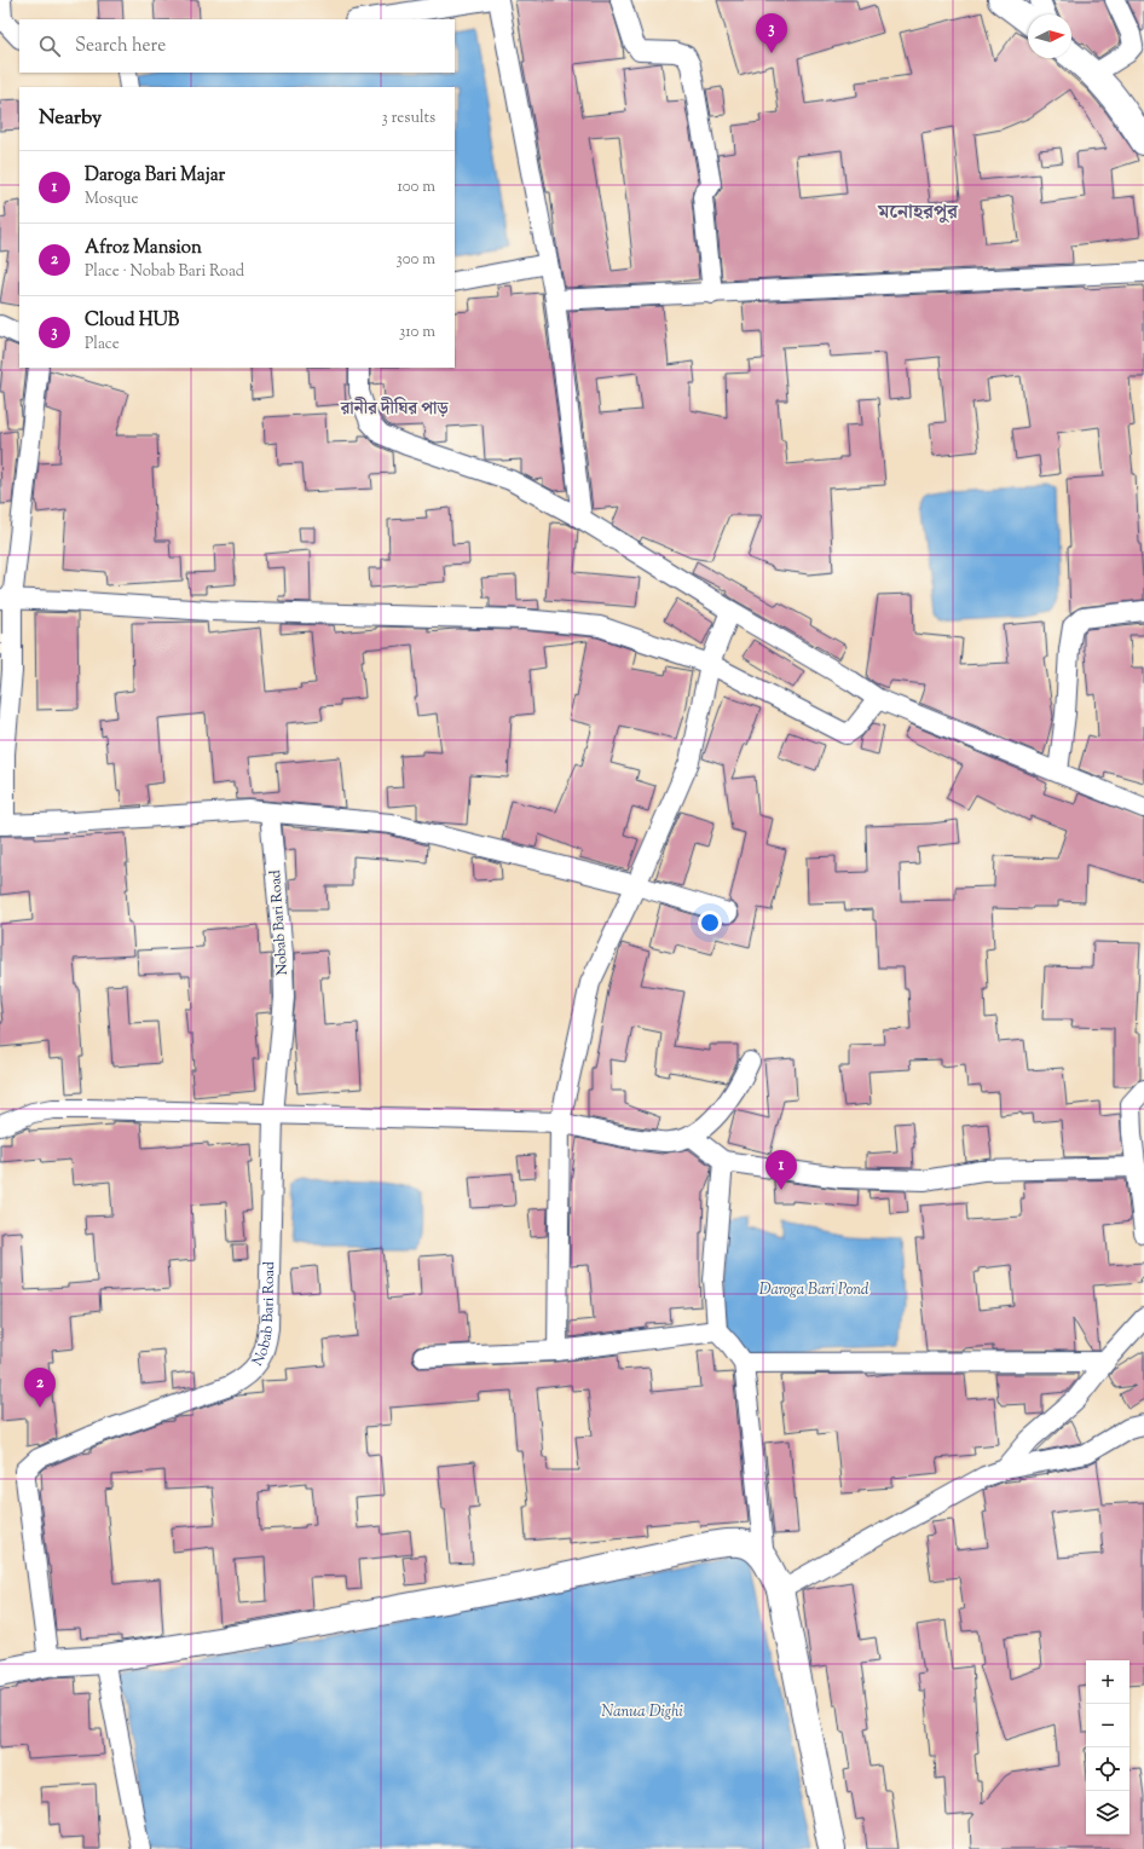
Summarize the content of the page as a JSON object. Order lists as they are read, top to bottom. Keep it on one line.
{"streets":{"street":["Nobab Bari Road"]},"districts":["মনোহরপুর","রানীর দীঘির পাড়"],"water":["Daroga Bari Pond","Nanua Dighi"],"north":"right","page":{"pins":["3","1","2"],"search":"Search here","heading":["Nearby","3 results"],"list":[{"mark":"1","name":"Daroga Bari Majar","note":"Mosque","value":"100 m"},{"mark":"2","name":"Afroz Mansion","note":"Place · Nobab Bari Road","value":"300 m"},{"mark":"3","name":"Cloud HUB","note":"Place","value":"310 m"}],"map_buttons":["+","−"]}}
